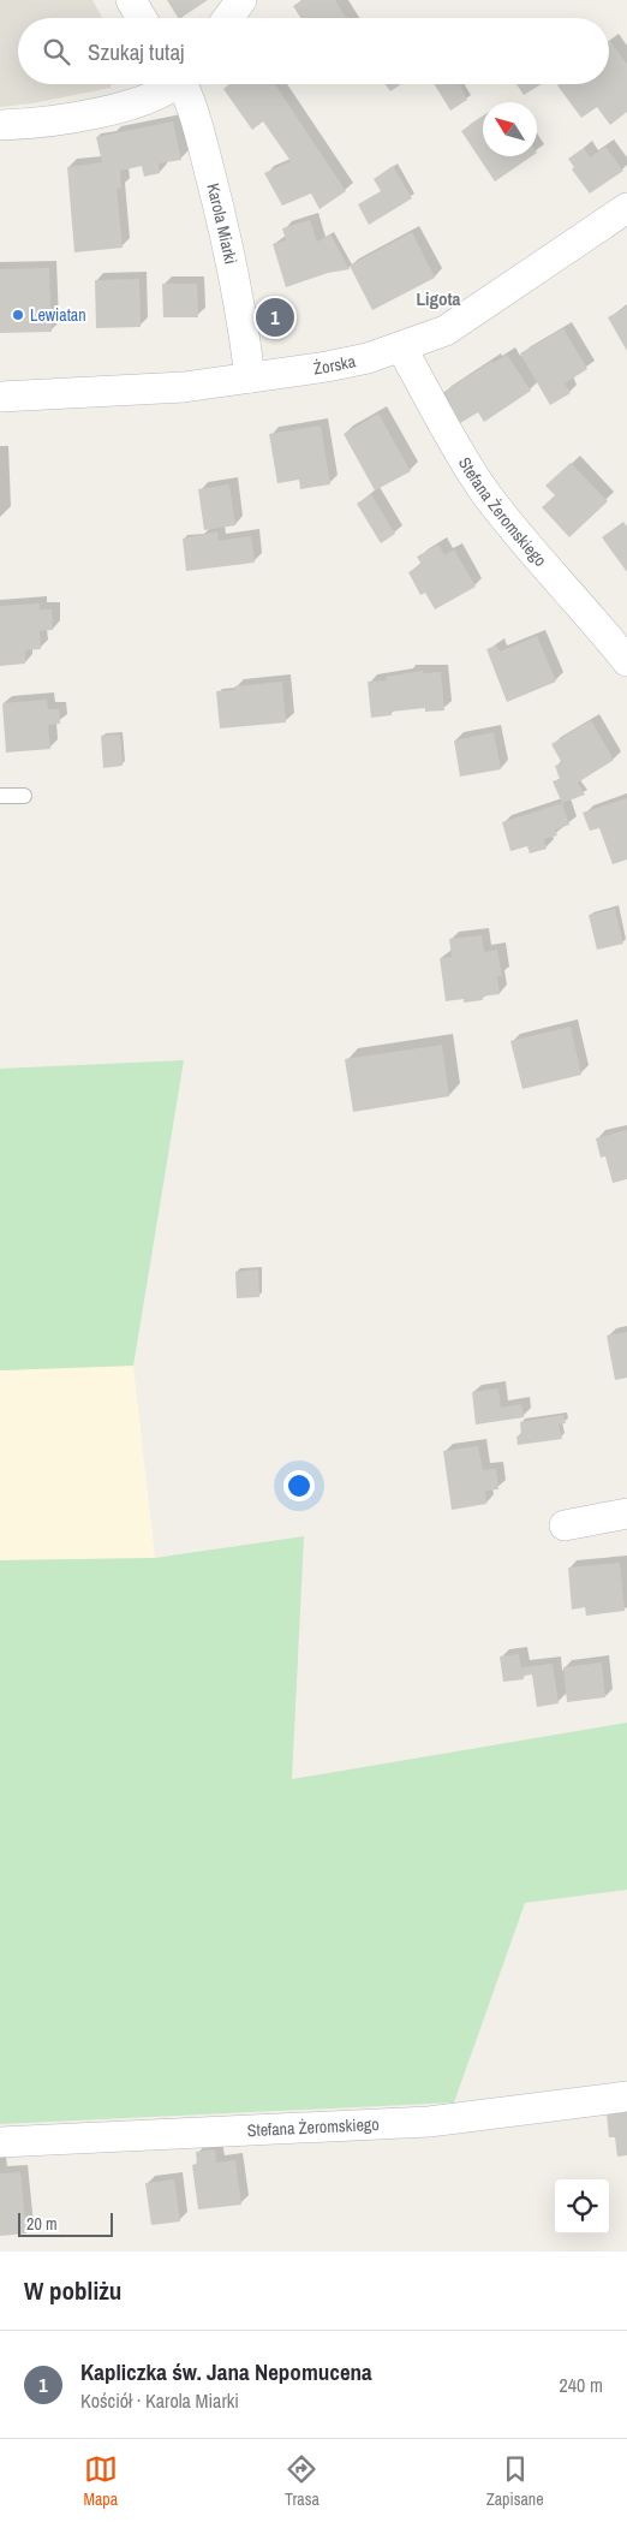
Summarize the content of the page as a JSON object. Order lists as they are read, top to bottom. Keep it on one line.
{"streets":{"street":["Karola Miarki","Żorska","Stefana Żeromskiego"]},"crossings":[["Karola Miarki","Żorska"],["Żorska","Stefana Żeromskiego"]],"districts":["Ligota"],"places":["Lewiatan"],"scale_bar":"20 m","north":"top left","page":{"search":"Szukaj tutaj","pins":"1","scale":"20 m","heading":"W pobliżu","list":[{"mark":"1","name":"Kapliczka św. Jana Nepomucena","note":"Kościół · Karola Miarki","value":"240 m"}],"nav":["Mapa","Trasa","Zapisane"]}}
